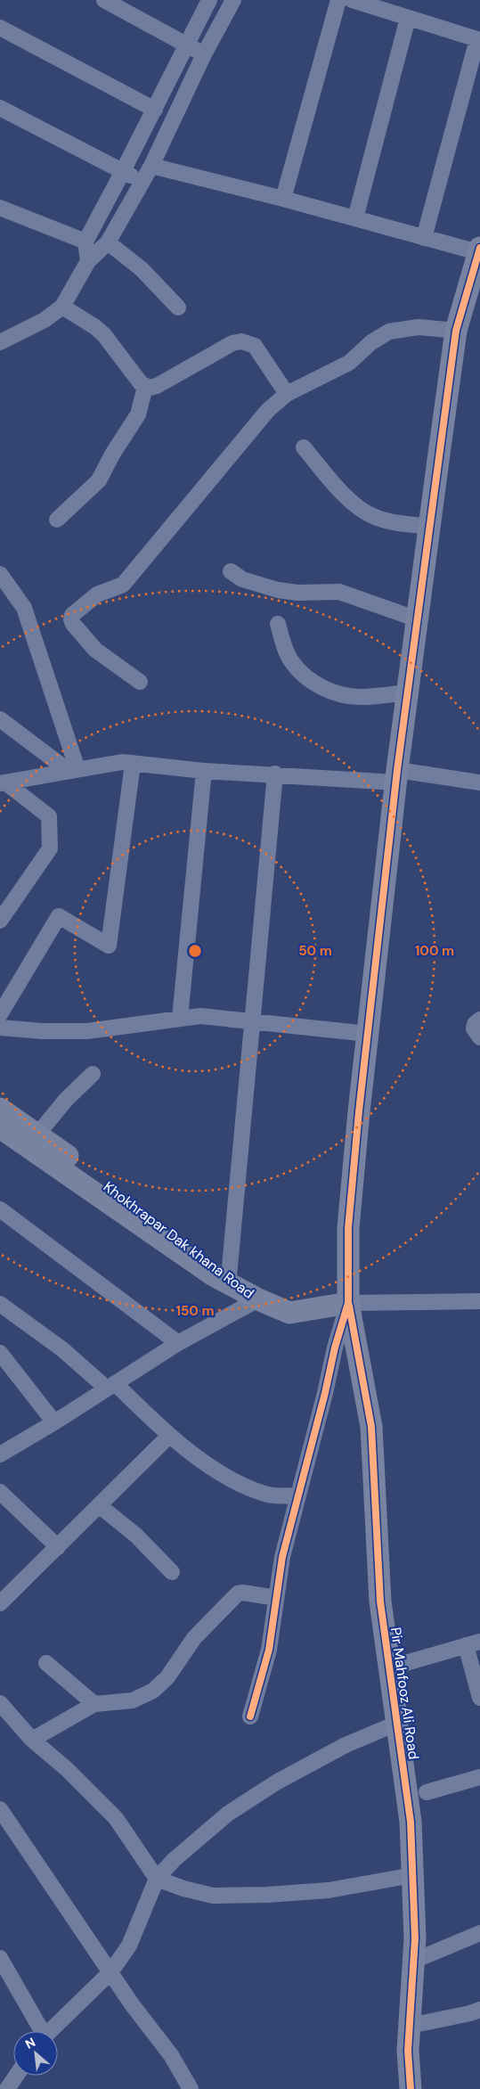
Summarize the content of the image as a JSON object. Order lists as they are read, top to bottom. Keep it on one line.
{"streets":{"street":["Khokhrapar Dak khana Road","Pir Mahfooz Ali Road"]},"north":"top left","rings":["50 m","100 m","150 m"]}
